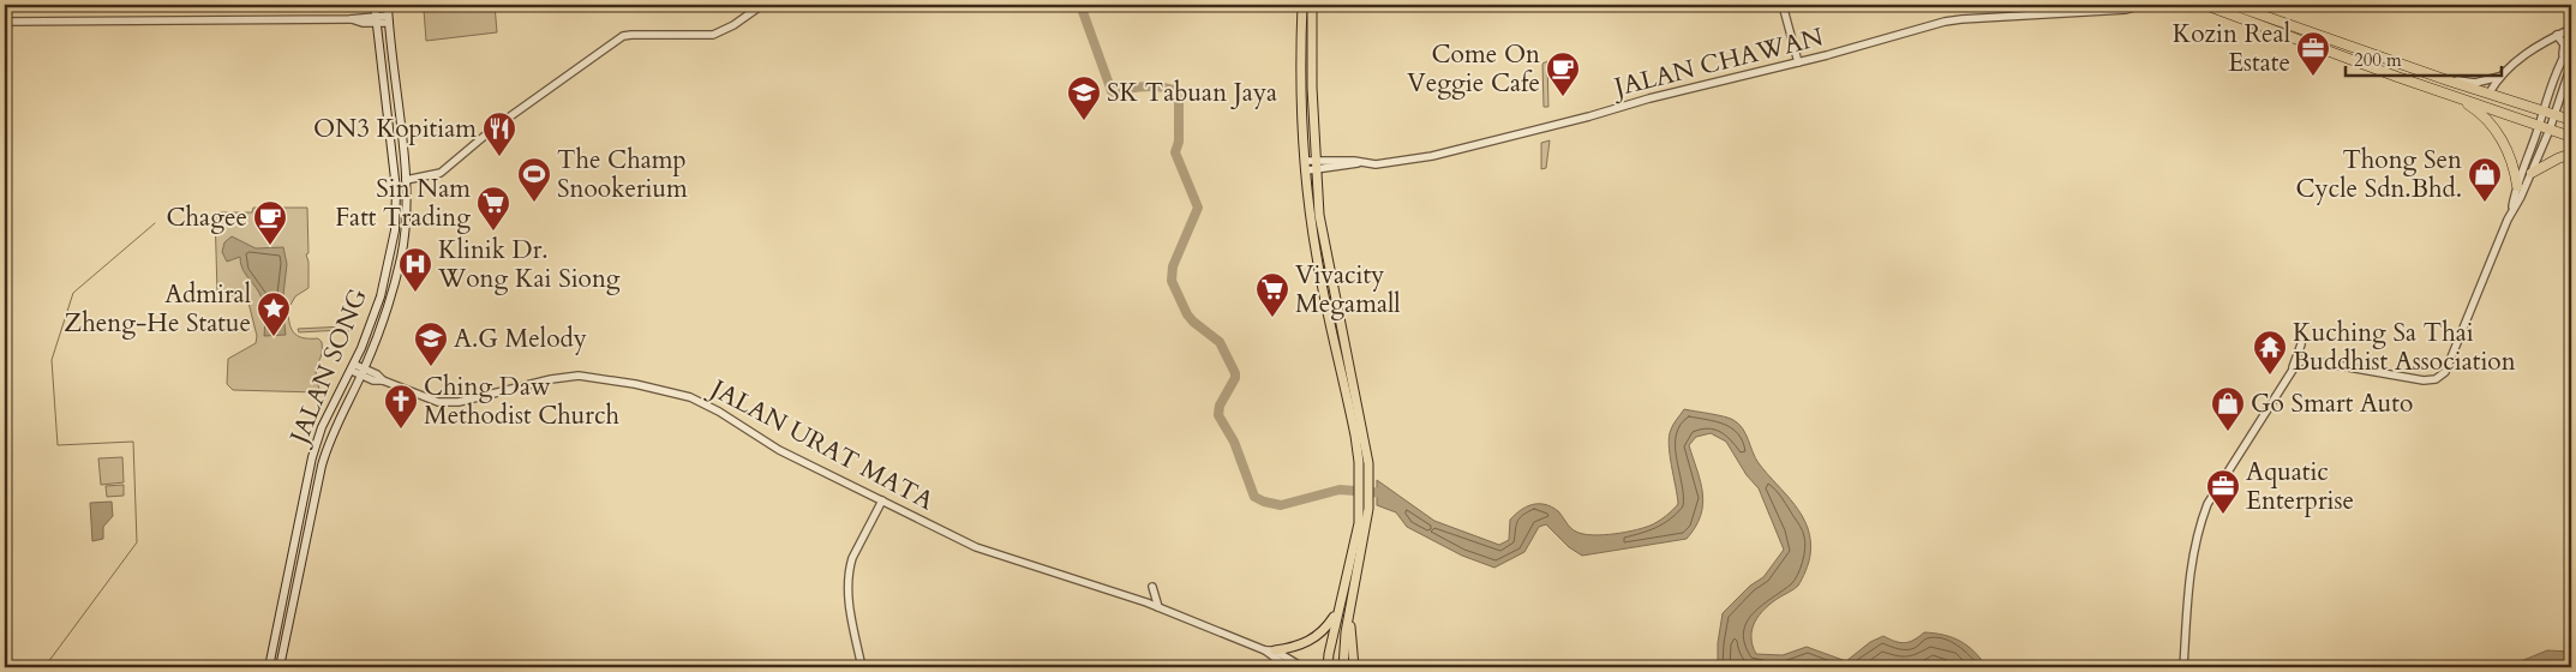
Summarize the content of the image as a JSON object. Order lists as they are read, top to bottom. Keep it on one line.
{"streets":{"main road":["JALAN SONG"],"street":["JALAN CHAWAN","JALAN URAT MATA"]},"crossings":[["JALAN SONG","JALAN URAT MATA"]],"places":{"office":["Kozin Real Estate","Aquatic Enterprise"],"cafe":["Come On Veggie Cafe","Chagee"],"school or university":["SK Tabuan Jaya","A.G Melody"],"restaurant":["ON3 Kopitiam"],"sports":["The Champ Snookerium"],"shop":["Thong Sen Cycle Sdn.Bhd.","Go Smart Auto"],"supermarket":["Sin Nam Fatt Trading","Vivacity Megamall"],"hospital":["Klinik Dr. Wong Kai Siong"],"place":["Admiral Zheng-He Statue"],"temple":["Kuching Sa Thai Buddhist Association"],"church":["Ching Daw Methodist Church"]},"scale_bar":"200 m"}
